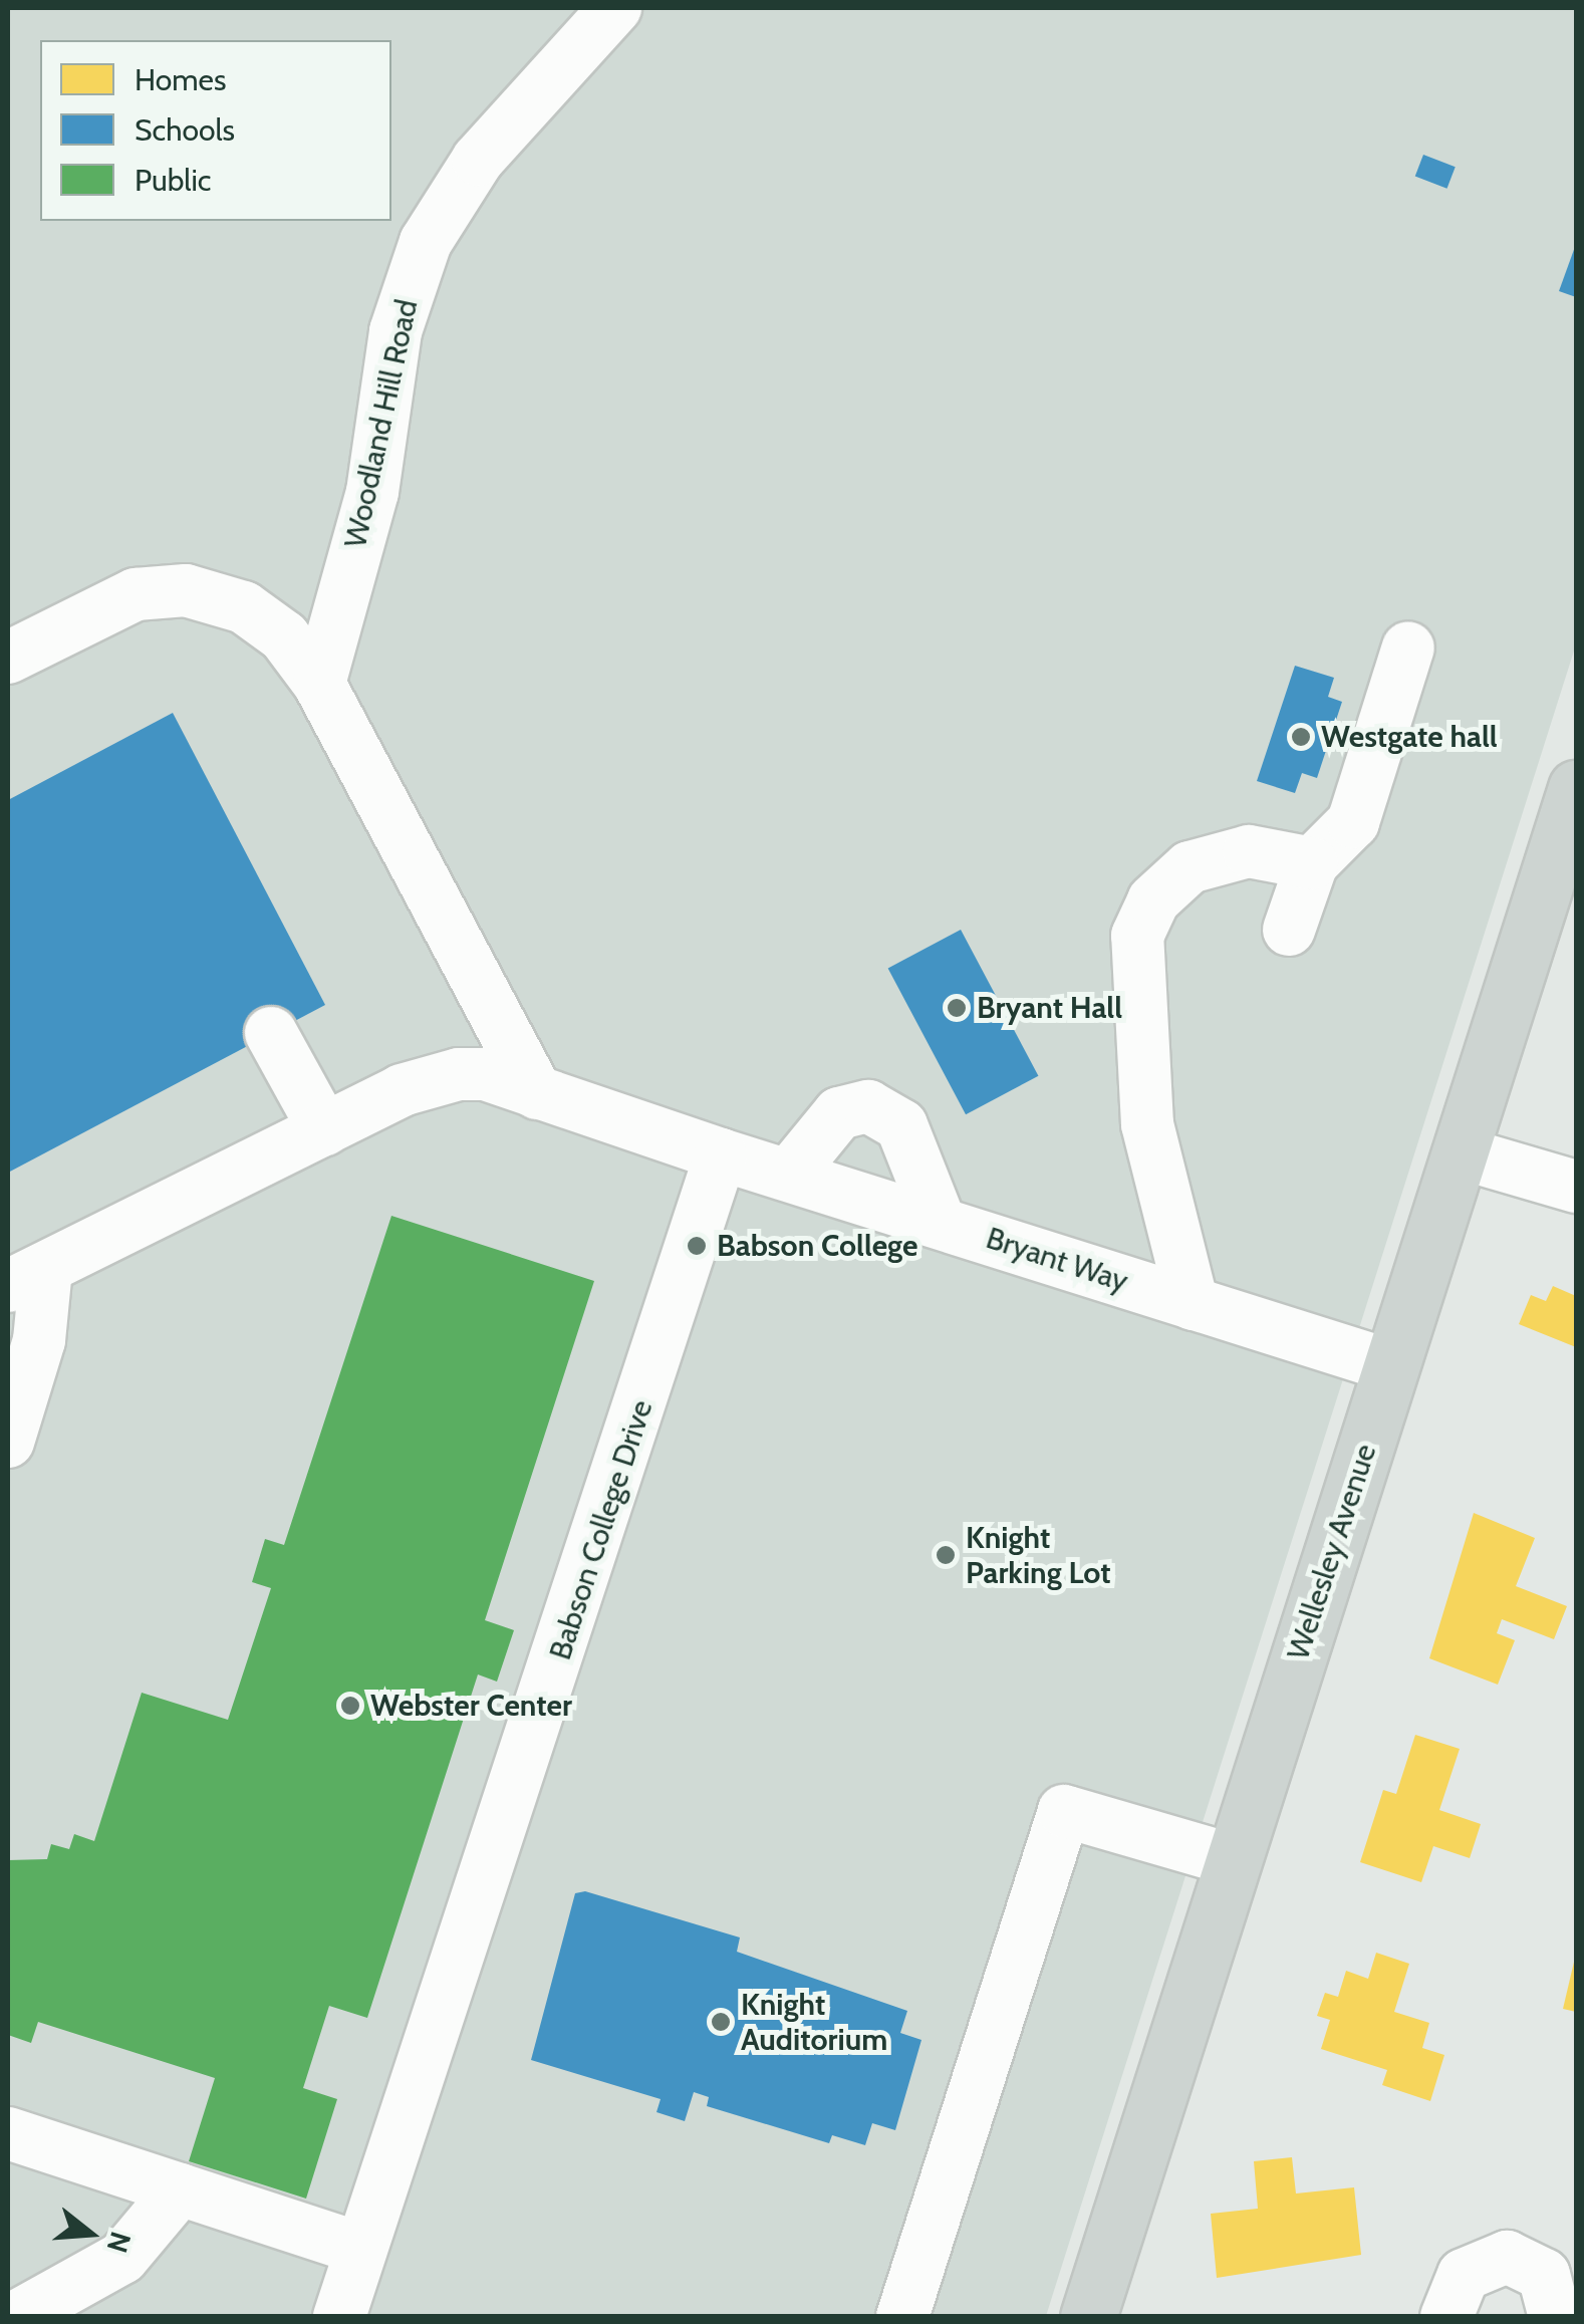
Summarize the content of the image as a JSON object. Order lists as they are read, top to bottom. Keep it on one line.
{"streets":{"main road":["Wellesley Avenue"],"street":["Woodland Hill Road","Bryant Way","Babson College Drive"]},"crossings":[["Bryant Way","Babson College Drive"],["Bryant Way","Wellesley Avenue"]],"places":["Westgate hall","Bryant Hall","Babson College","Knight Parking Lot","Webster Center","Knight Auditorium"],"legend":["Homes","Schools","Public"],"north":"right"}
